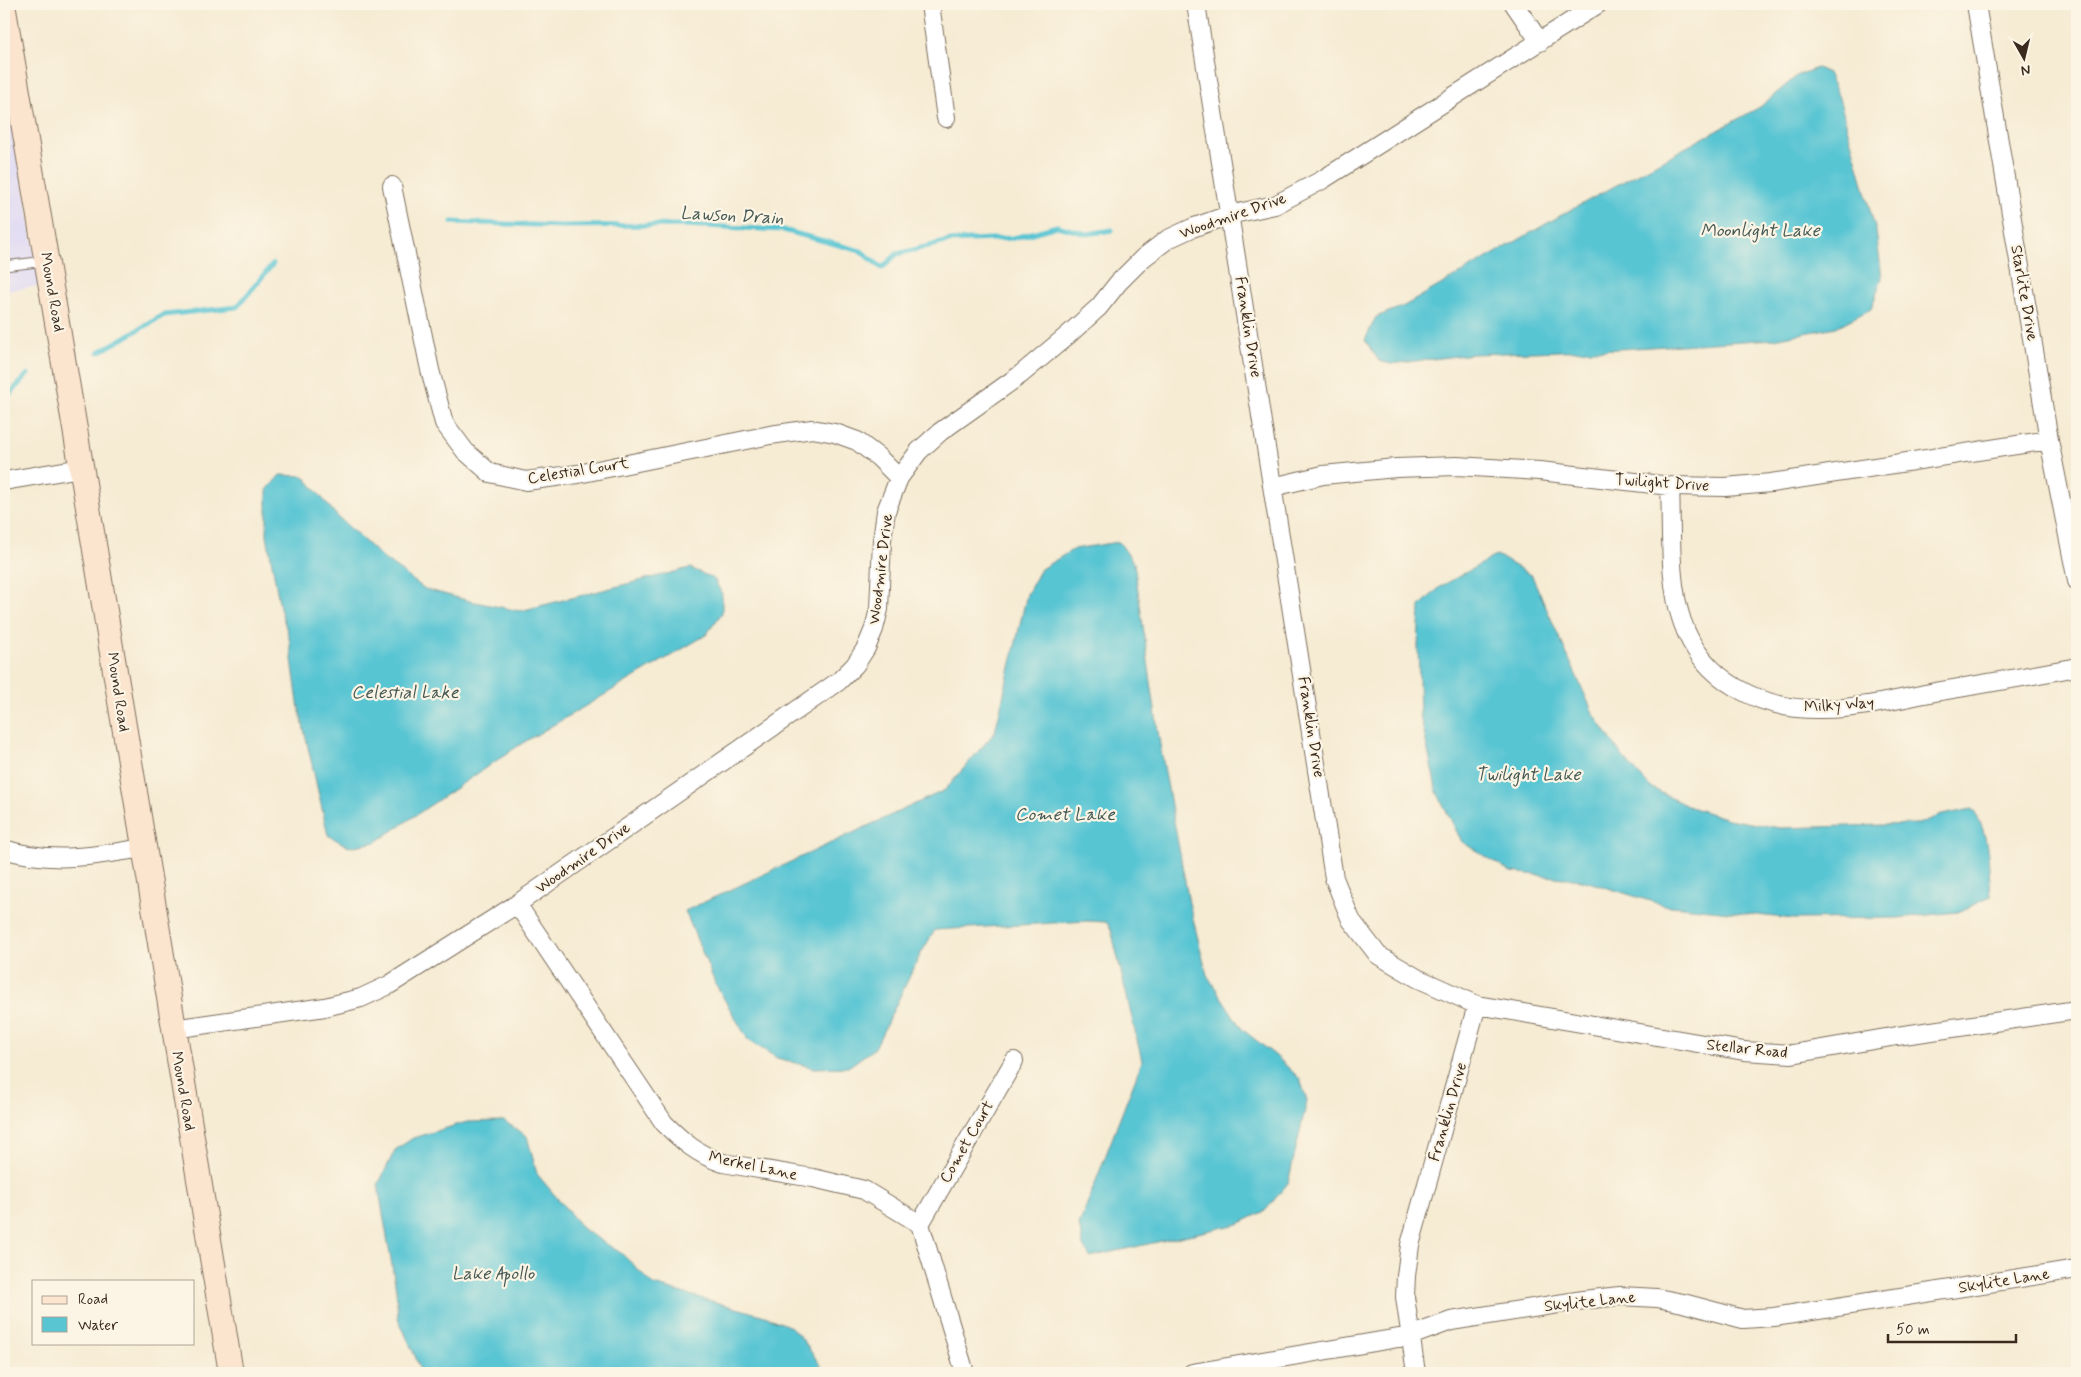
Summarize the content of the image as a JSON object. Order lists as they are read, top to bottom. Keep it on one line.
{"streets":{"street":["Woodmire Drive","Mound Road","Starlite Drive","Franklin Drive","Celestial Court","Twilight Drive","Milky Way","Stellar Road","Comet Court","Merkel Lane","Skylite Lane"]},"crossings":[["Woodmire Drive","Mound Road"],["Woodmire Drive","Franklin Drive"],["Woodmire Drive","Celestial Court"],["Woodmire Drive","Merkel Lane"],["Starlite Drive","Twilight Drive"],["Franklin Drive","Twilight Drive"],["Franklin Drive","Stellar Road"],["Franklin Drive","Skylite Lane"],["Twilight Drive","Milky Way"],["Comet Court","Merkel Lane"]],"water":["Lawson Drain","Moonlight Lake","Celestial Lake","Twilight Lake","Comet Lake","Lake Apollo"],"legend":["Road","Water"],"scale_bar":"50 m","north":"bottom"}
